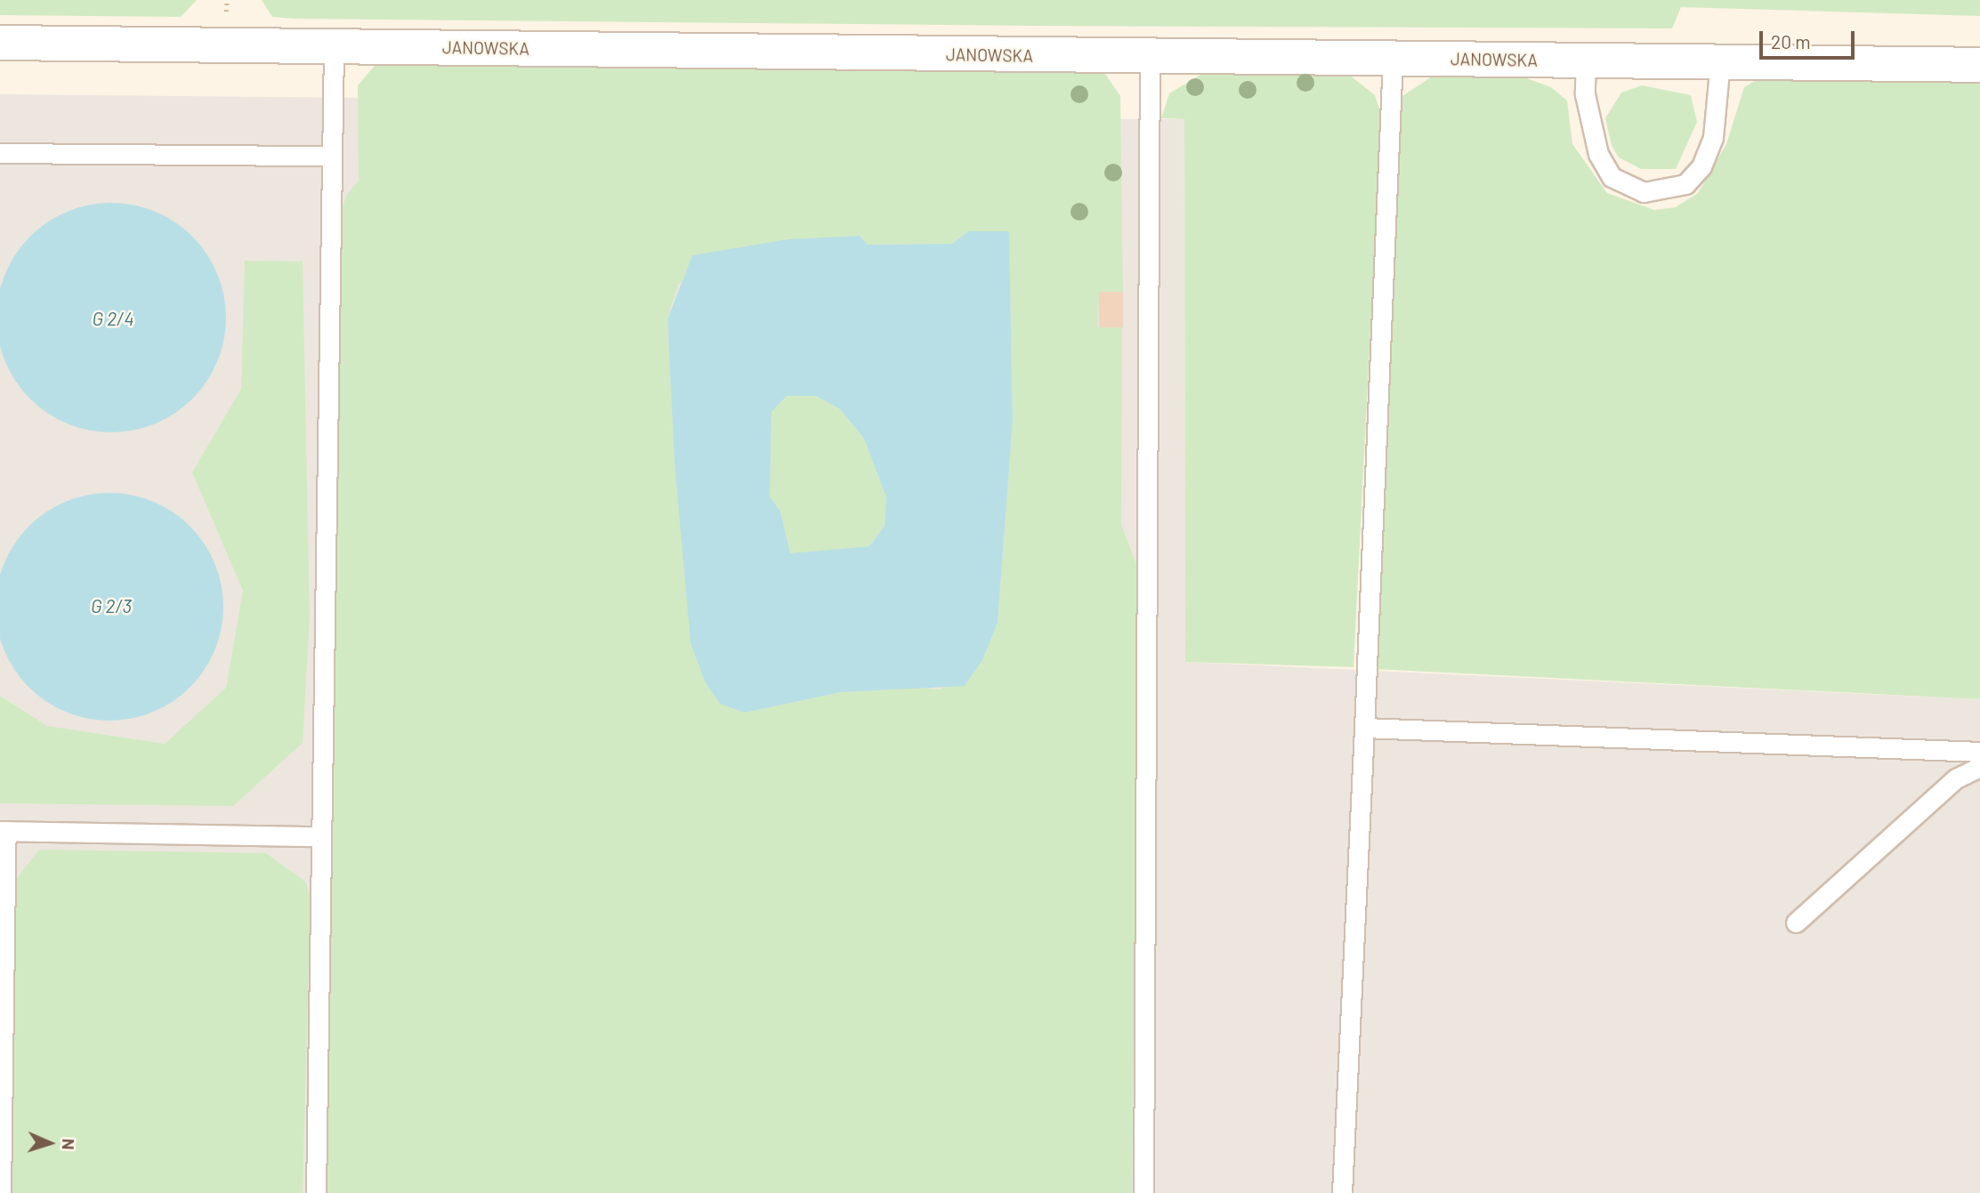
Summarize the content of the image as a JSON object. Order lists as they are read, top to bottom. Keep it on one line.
{"streets":{"street":["JANOWSKA"]},"water":["G 2/4","G 2/3"],"scale_bar":"20 m","north":"right"}
